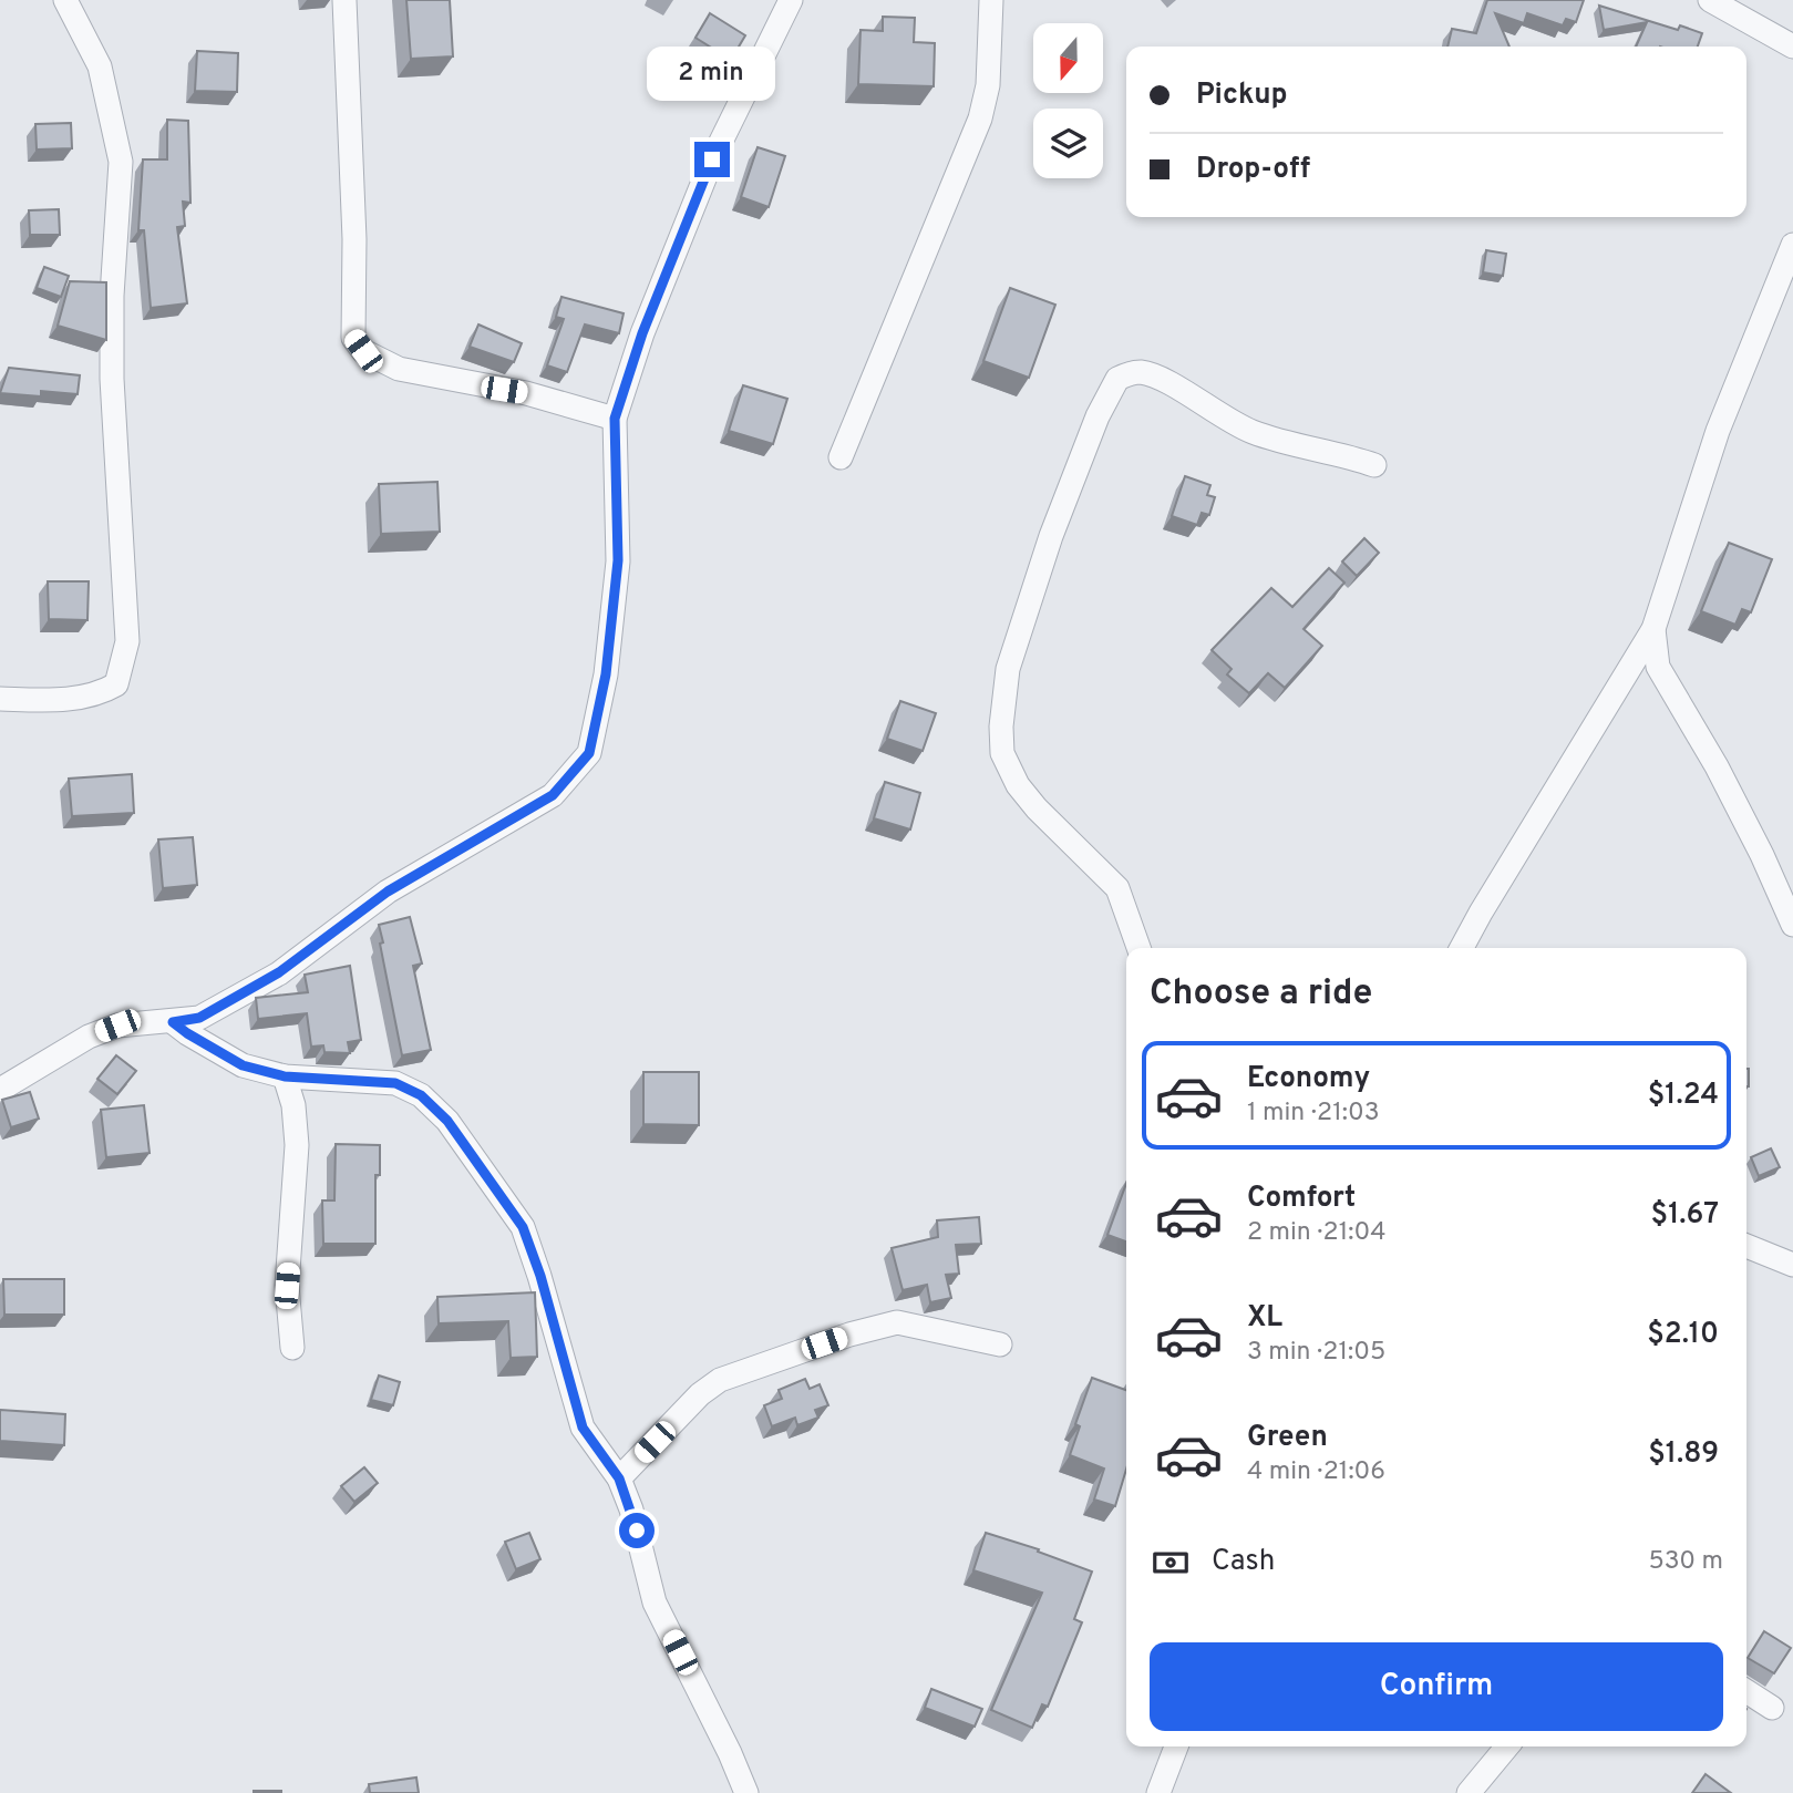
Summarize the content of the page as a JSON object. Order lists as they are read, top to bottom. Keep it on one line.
{"north":"bottom","page":{"bubble":"2 min","banner":["Pickup","Drop-off"],"heading":"Choose a ride","list":[{"name":"Economy","note":"1 min · 21:03","value":"$1.24"},{"name":"Comfort","note":"2 min · 21:04","value":"$1.67"},{"name":"XL","note":"3 min · 21:05","value":"$2.10"},{"name":"Green","note":"4 min · 21:06","value":"$1.89"}],"pay":["Cash","530 m"],"buttons":"Confirm"}}
